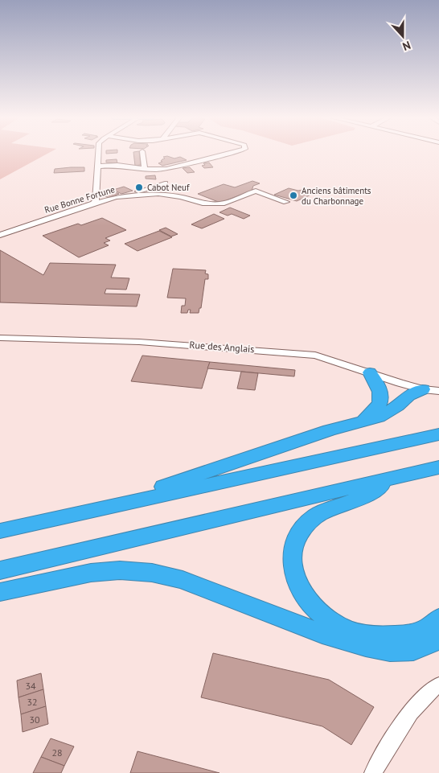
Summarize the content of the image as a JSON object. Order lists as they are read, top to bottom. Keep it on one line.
{"streets":{"street":["Rue Bonne Fortune","Rue des Anglais"]},"places":["Cabot Neuf","Anciens bâtiments du Charbonnage"],"house_numbers":["34","32","30","28"],"north":"bottom"}
